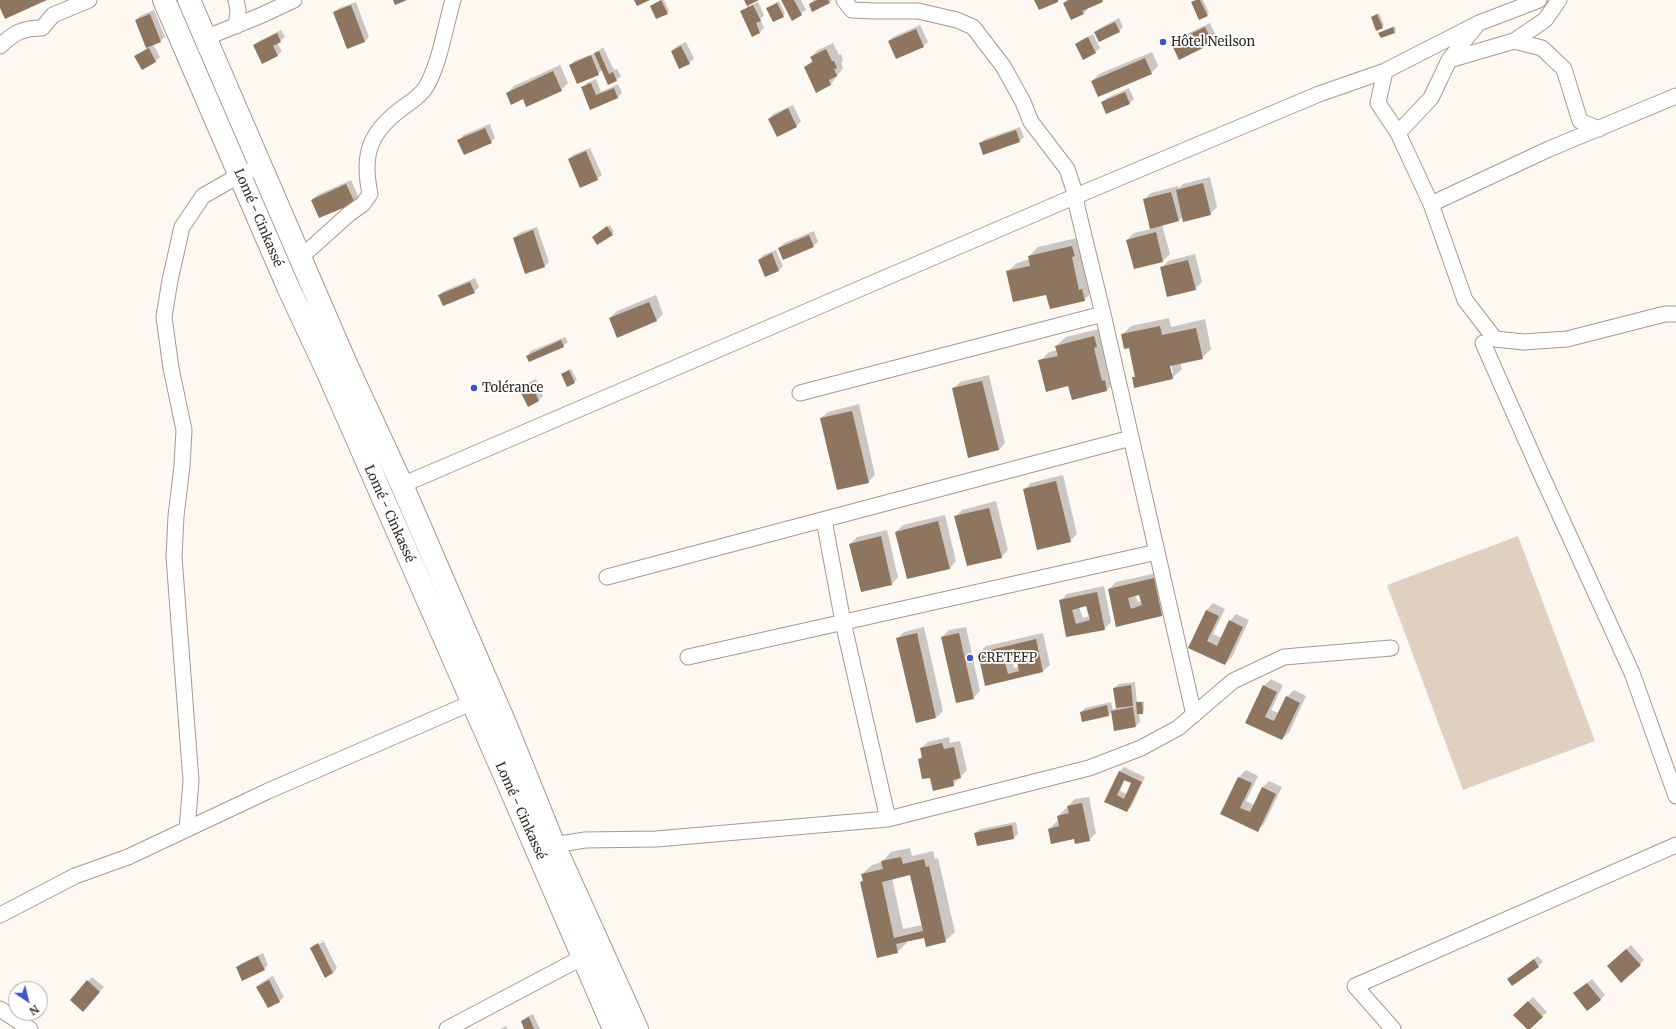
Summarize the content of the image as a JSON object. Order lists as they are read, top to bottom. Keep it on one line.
{"streets":{"highway":["Lomé - Cinkassé"]},"places":["Hôtel Neilson","Tolérance","CRETEFP"],"north":"bottom right"}
